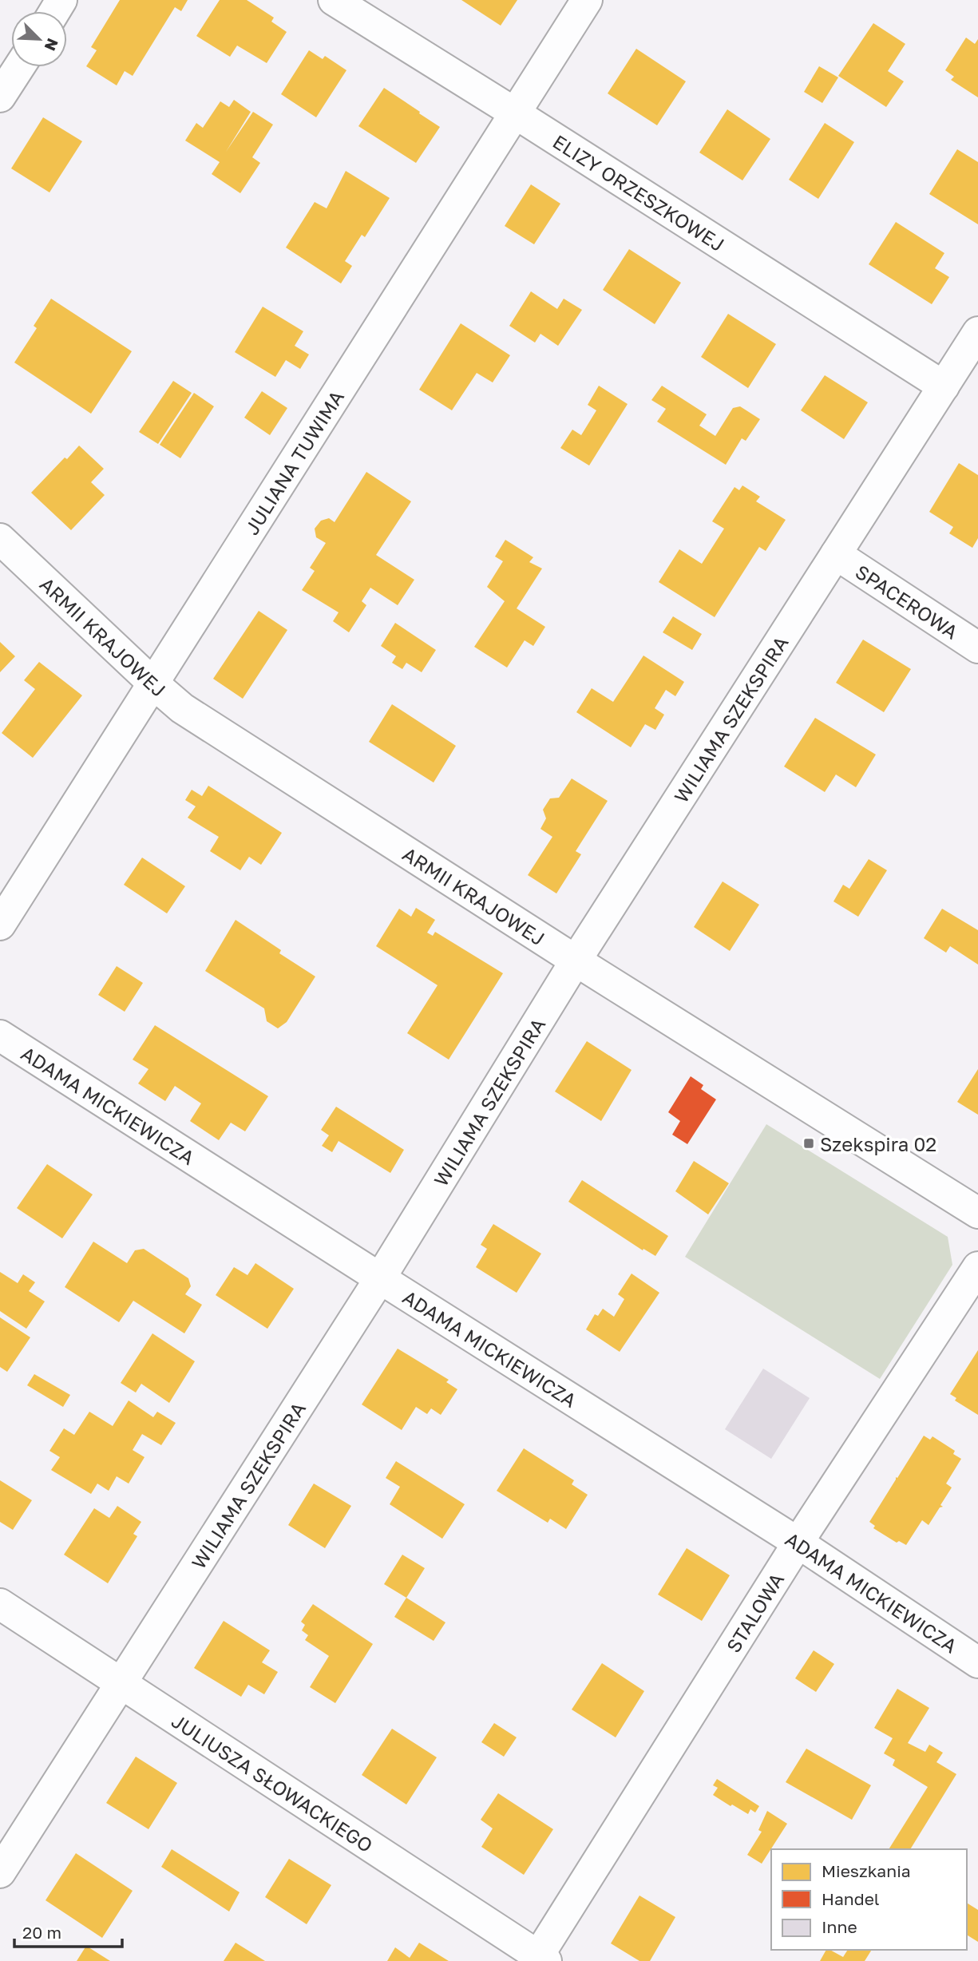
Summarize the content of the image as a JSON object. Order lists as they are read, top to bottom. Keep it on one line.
{"streets":{"street":["ELIZY ORZESZKOWEJ","JULIANA TUWIMA","SPACEROWA","ARMII KRAJOWEJ","WILIAMA SZEKSPIRA","ADAMA MICKIEWICZA","STALOWA","JULIUSZA SŁOWACKIEGO"]},"crossings":[["ELIZY ORZESZKOWEJ","JULIANA TUWIMA"],["ELIZY ORZESZKOWEJ","WILIAMA SZEKSPIRA"],["JULIANA TUWIMA","ARMII KRAJOWEJ"],["SPACEROWA","WILIAMA SZEKSPIRA"],["ARMII KRAJOWEJ","WILIAMA SZEKSPIRA"],["WILIAMA SZEKSPIRA","ADAMA MICKIEWICZA"],["WILIAMA SZEKSPIRA","JULIUSZA SŁOWACKIEGO"],["ADAMA MICKIEWICZA","STALOWA"],["STALOWA","JULIUSZA SŁOWACKIEGO"]],"places":{"transit":["Szekspira 02"]},"legend":["Mieszkania","Handel","Inne"],"scale_bar":"20 m","north":"bottom right"}
